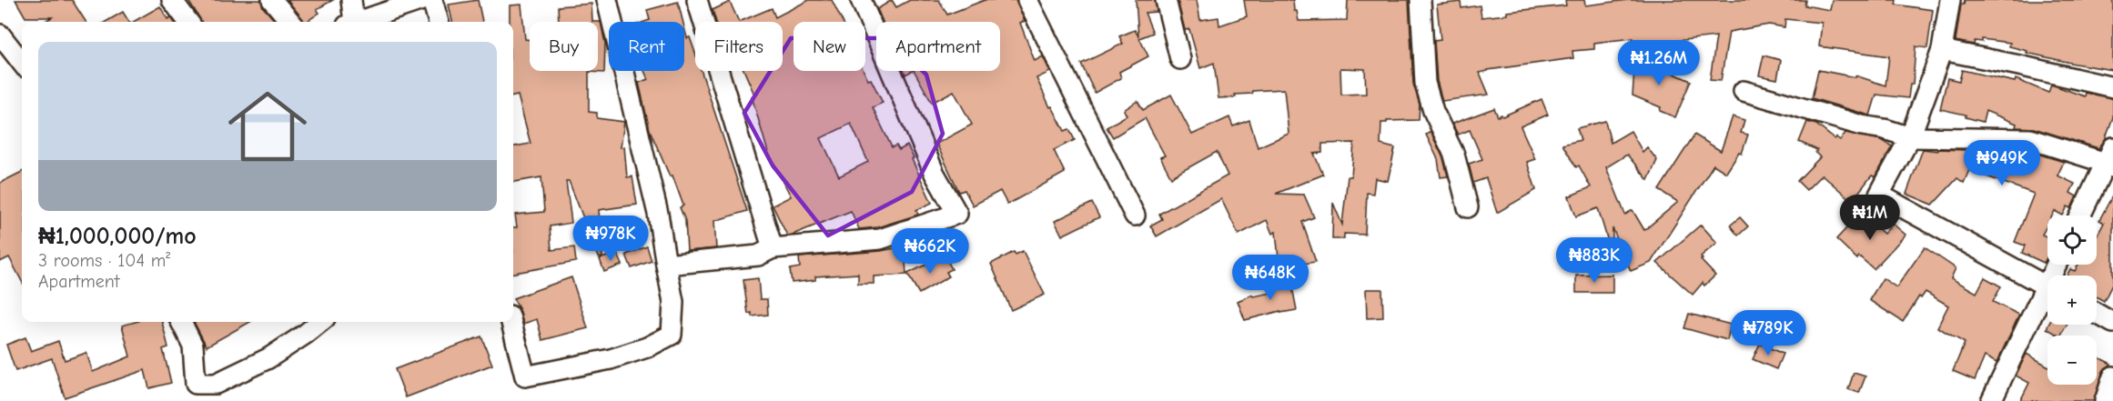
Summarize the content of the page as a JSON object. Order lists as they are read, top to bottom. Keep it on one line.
{"page":{"chip":["Buy","Rent","Filters","New","Apartment"],"list":[{"name":"₦1,000,000/mo","note":"3 rooms · 104 m² · Apartment"}],"price":["₦1.26M","₦949K","₦1M","₦978K","₦662K","₦883K","₦648K","₦789K"],"map_buttons":["+","−"]}}
